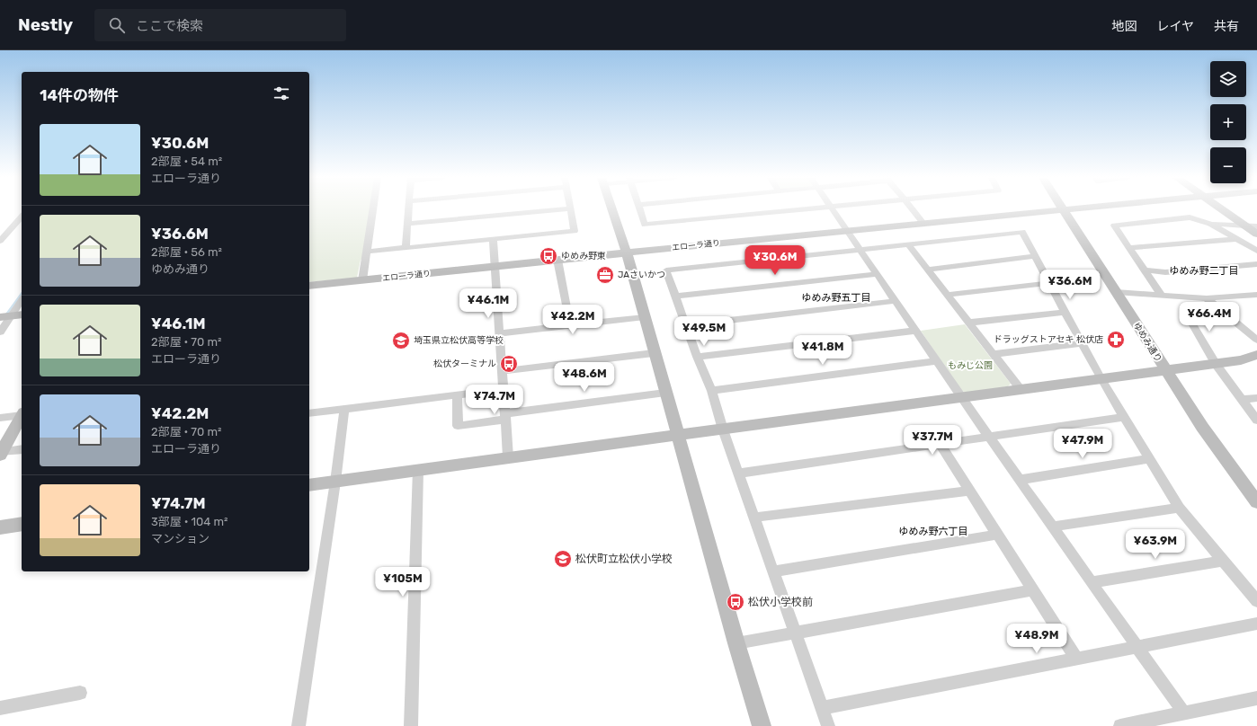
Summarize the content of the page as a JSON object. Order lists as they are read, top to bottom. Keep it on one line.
{"streets":{"street":["エローラ通り","ゆめみ通り"]},"crossings":[["エローラ通り","ゆめみ通り"]],"districts":["ゆめみ野二丁目","ゆめみ野五丁目","ゆめみ野六丁目"],"parks":["もみじ公園"],"places":{"bus stop":["ゆめみ野東","松伏ターミナル","松伏小学校前"],"office":["JAさいかつ"],"pharmacy":["ドラッグストアセキ 松伏店"],"school or university":["埼玉県立松伏高等学校","松伏町立松伏小学校"]},"page":{"header":"Nestly","search":"ここで検索","nav":["地図","レイヤ","共有"],"map_buttons":["+","−"],"heading":"14件の物件","list":[{"name":"¥30.6M","note":"2部屋 · 54 m² · エローラ通り"},{"name":"¥36.6M","note":"2部屋 · 56 m² · ゆめみ通り"},{"name":"¥46.1M","note":"2部屋 · 70 m² · エローラ通り"},{"name":"¥42.2M","note":"2部屋 · 70 m² · エローラ通り"},{"name":"¥74.7M","note":"3部屋 · 104 m² · マンション"}],"price":["¥30.6M","¥36.6M","¥46.1M","¥66.4M","¥42.2M","¥49.5M","¥41.8M","¥48.6M","¥74.7M","¥37.7M","¥47.9M","¥63.9M","¥105M","¥48.9M"]}}
